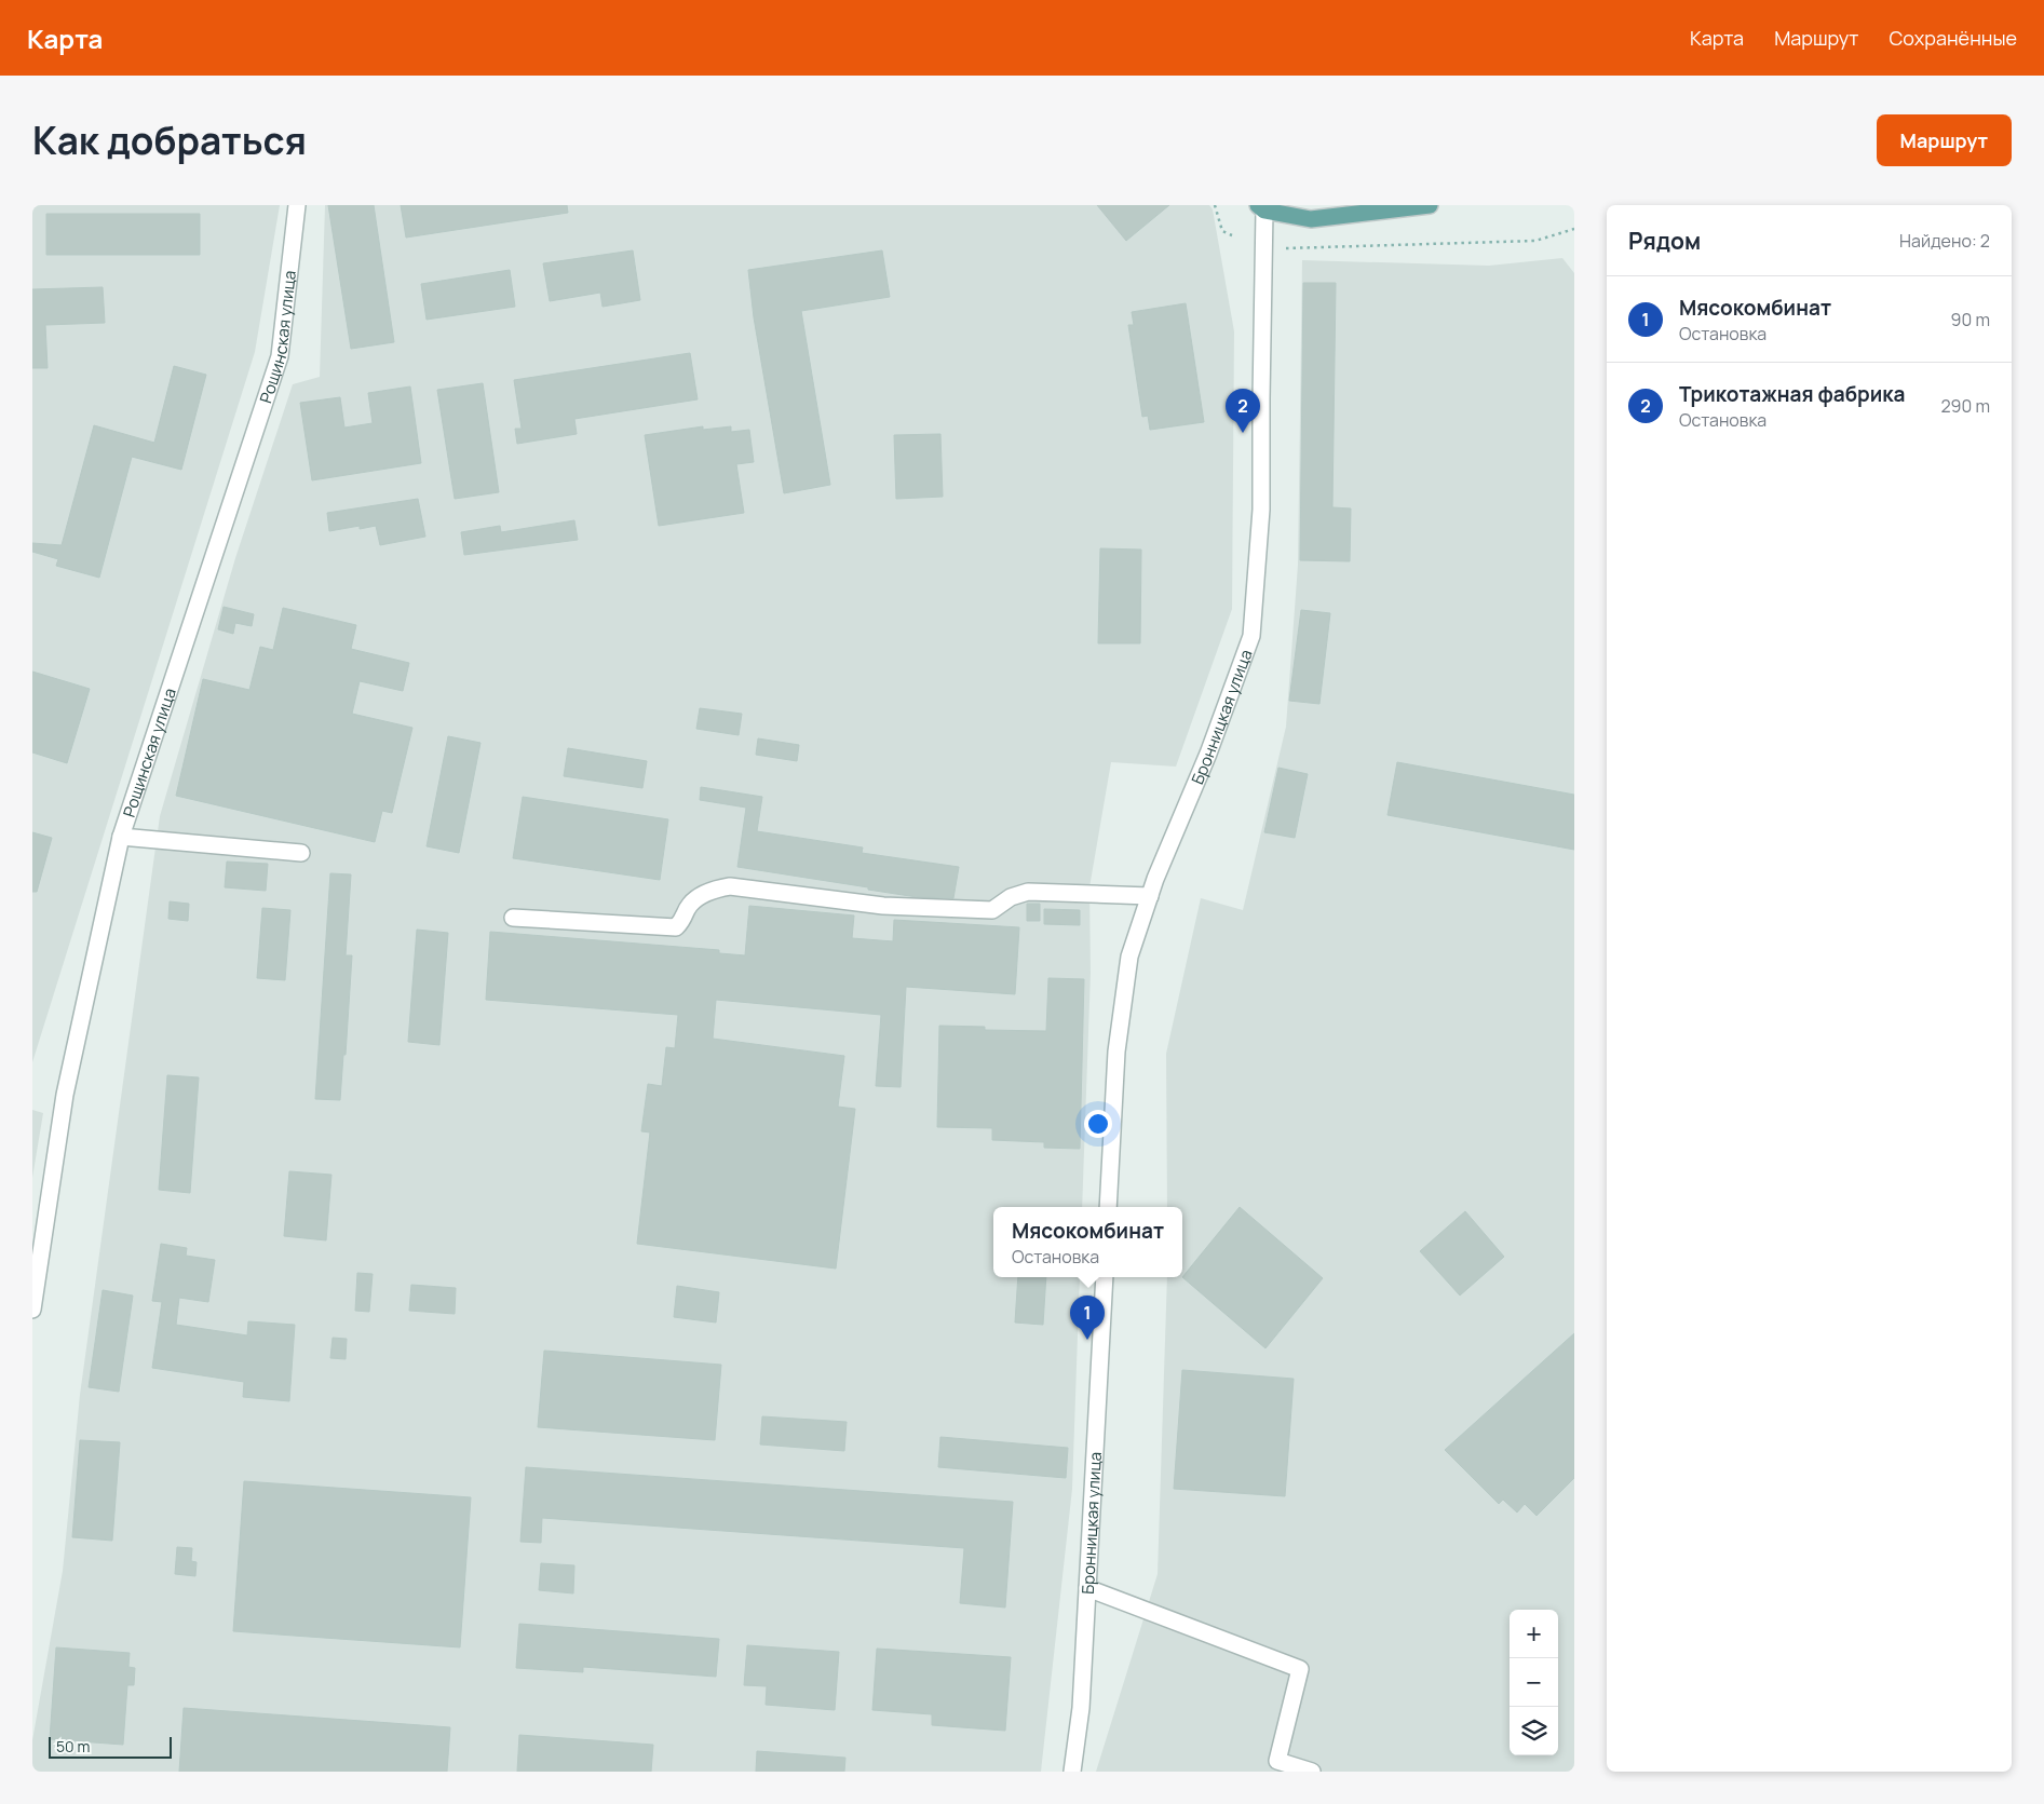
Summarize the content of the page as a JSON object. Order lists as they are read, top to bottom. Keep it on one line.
{"streets":{"street":["Рощинская улица","Бронницкая улица"]},"scale_bar":"50 m","page":{"header":"Карта","nav":["Карта","Маршрут","Сохранённые"],"title":"Как добраться","buttons":"Маршрут","heading":["Рядом","Найдено: 2"],"list":[{"mark":"1","name":"Мясокомбинат","note":"Остановка","value":"90 m"},{"mark":"2","name":"Трикотажная фабрика","note":"Остановка","value":"290 m"}],"pins":["2","1"],"popup":["Мясокомбинат","Остановка"],"map_buttons":["+","−"],"scale":"50 m"}}
